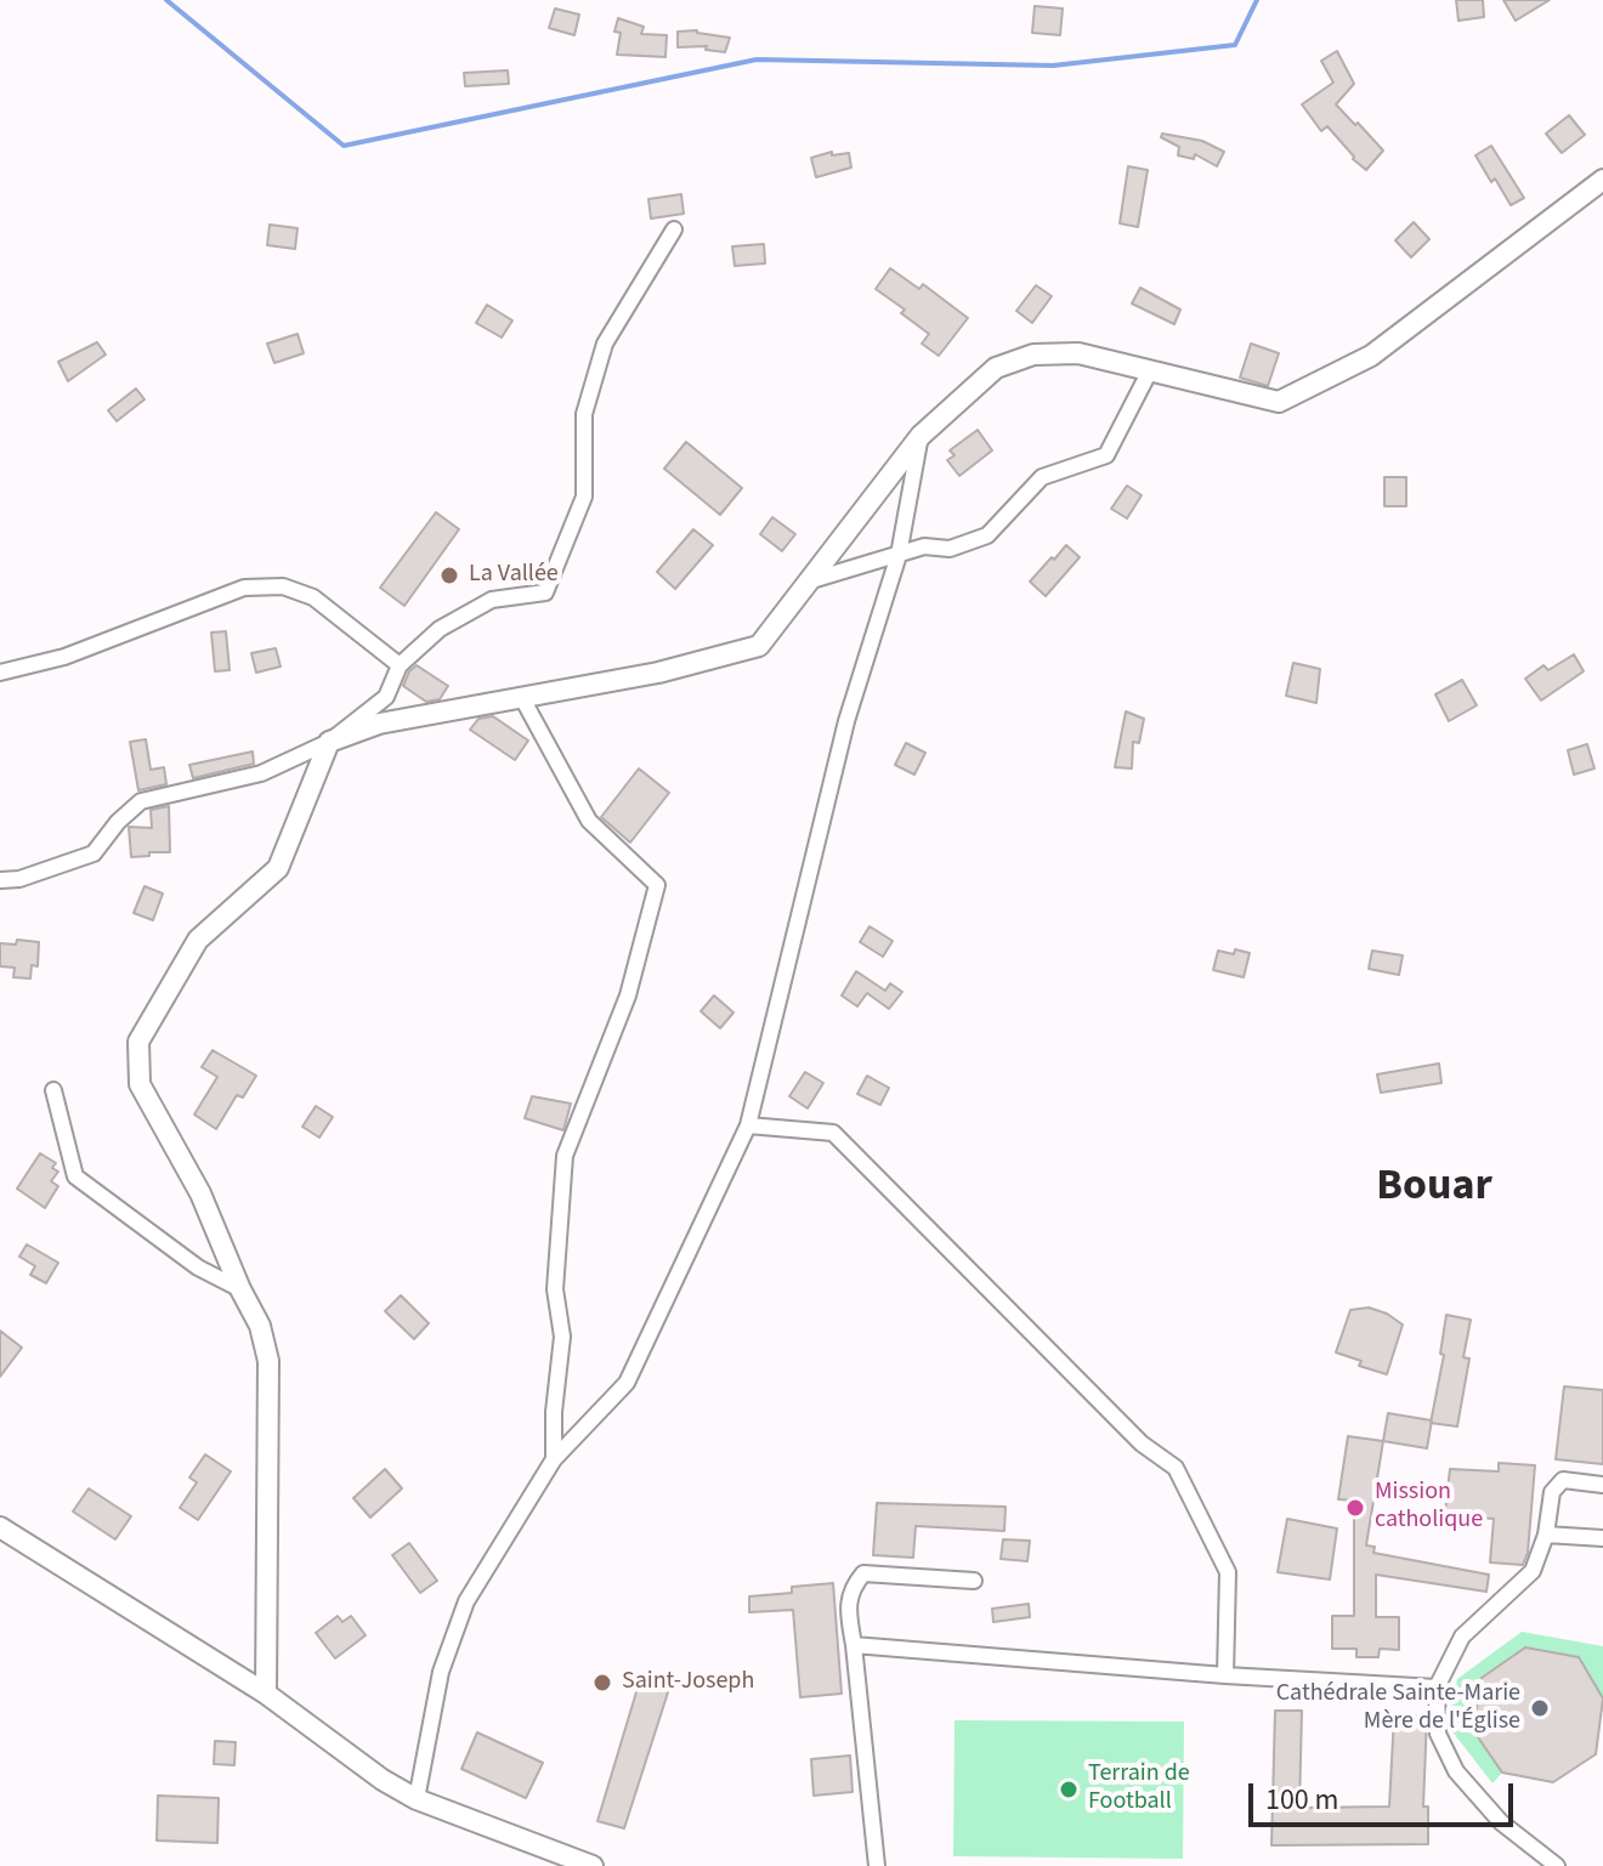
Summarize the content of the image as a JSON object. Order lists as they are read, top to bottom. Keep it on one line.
{"districts":["Bouar"],"places":["La Vallée","Mission catholique","Saint-Joseph","Cathédrale Sainte-Marie Mère de l'Église","Terrain de Football"],"scale_bar":"100 m"}
